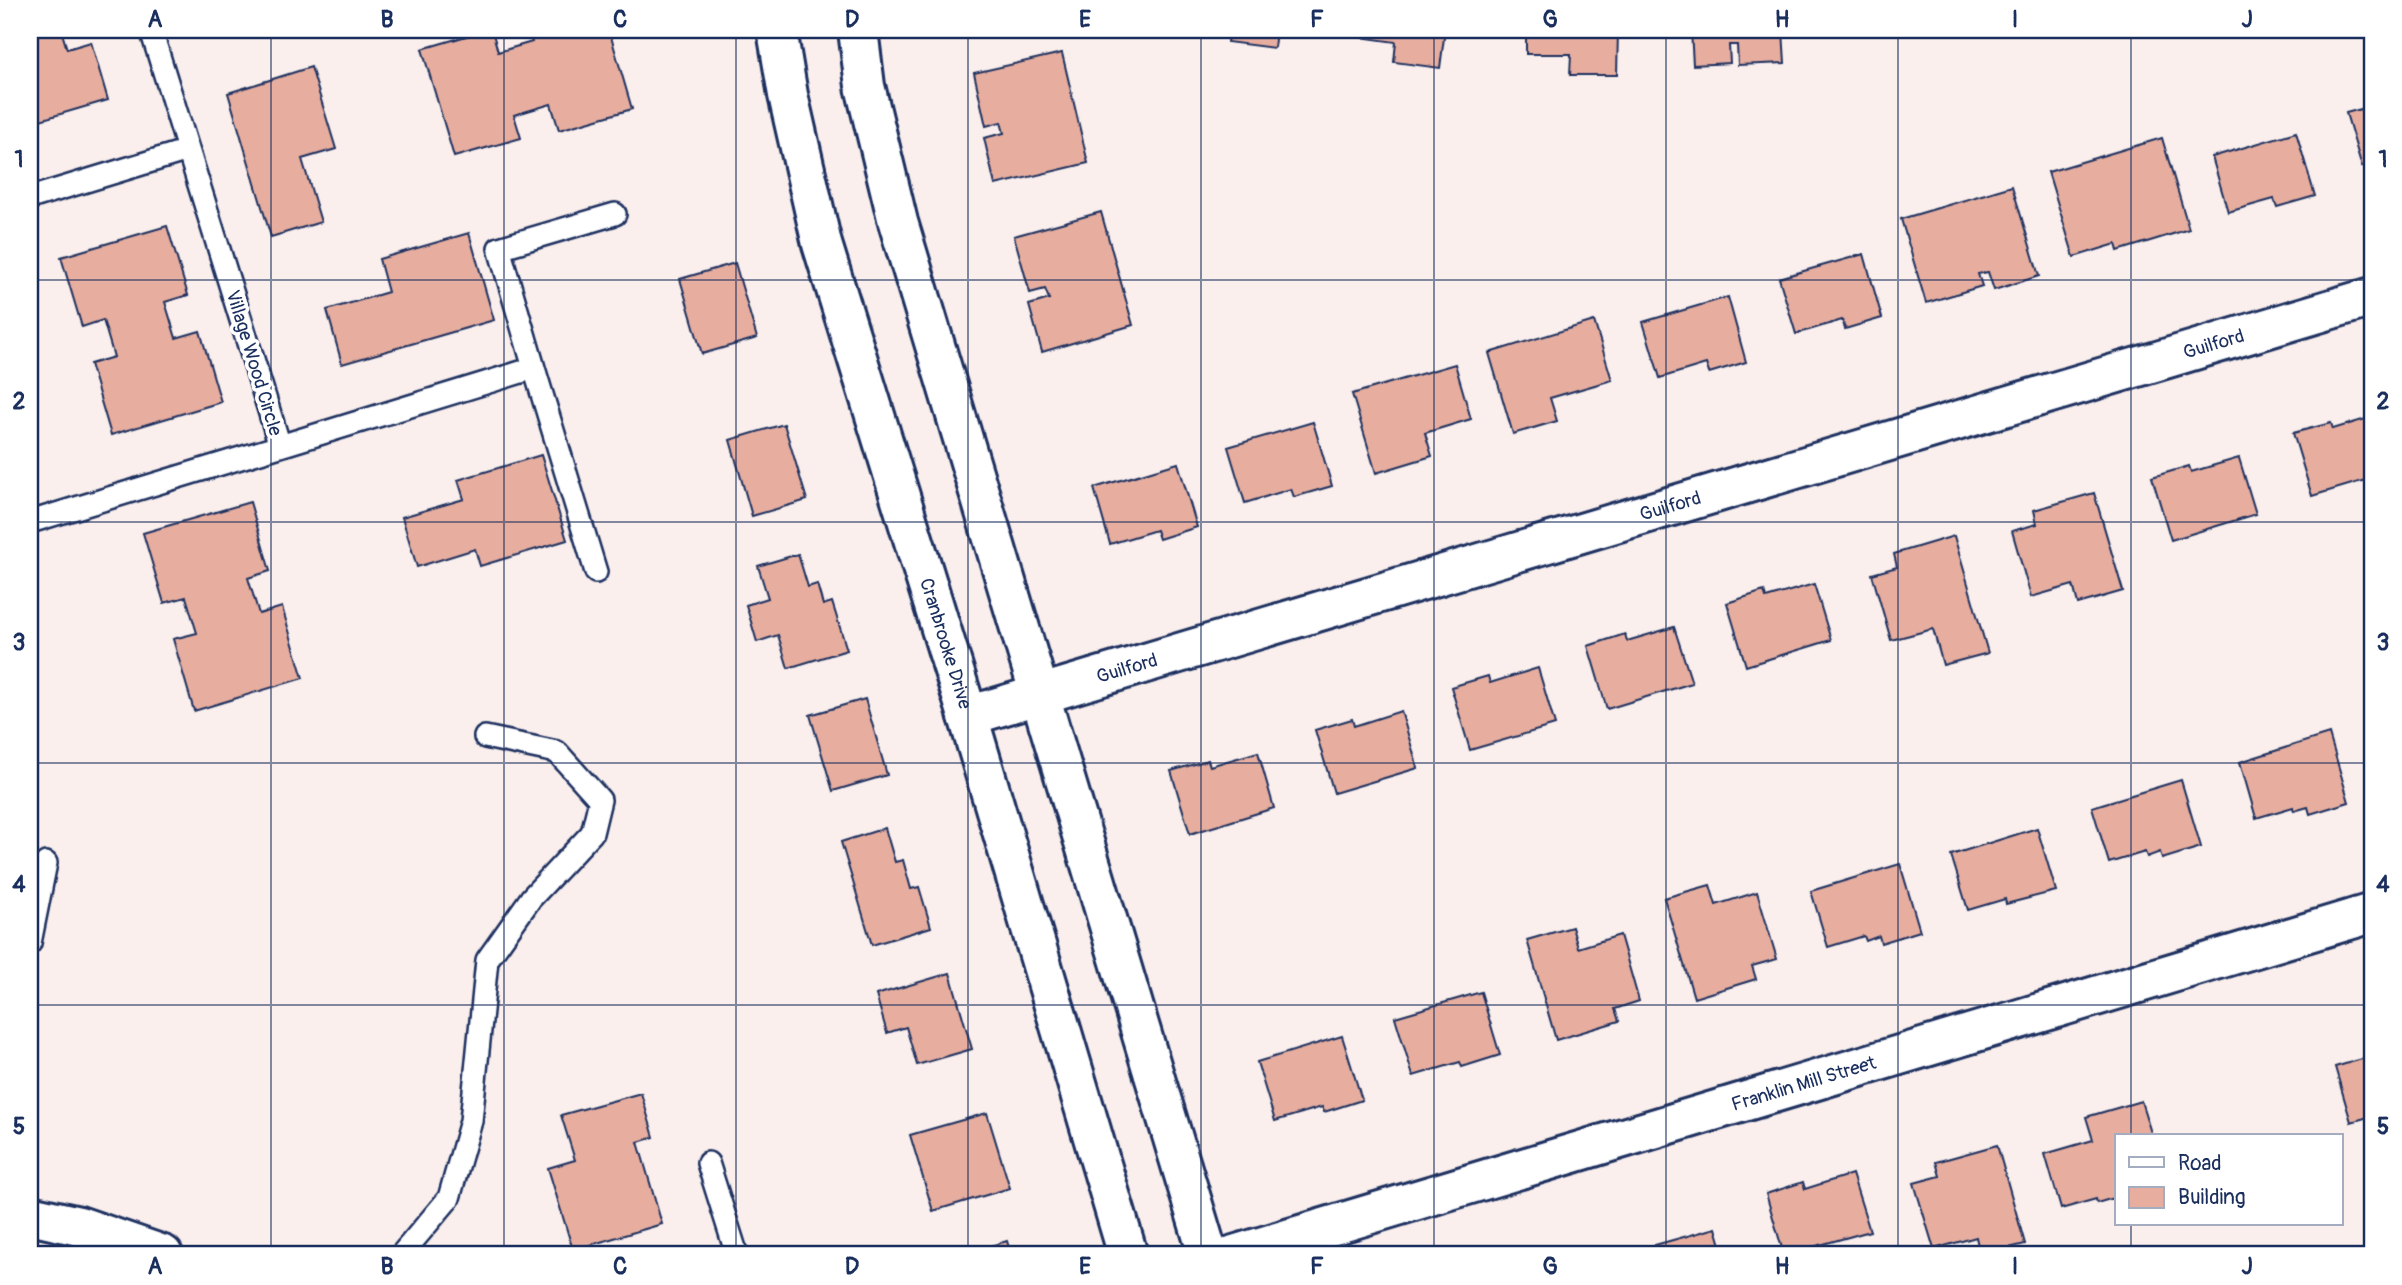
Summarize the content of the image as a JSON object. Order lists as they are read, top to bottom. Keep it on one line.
{"streets":{"street":["Guilford","Cranbrooke Drive","Franklin Mill Street"],"lane":["Village Wood Circle"]},"crossings":[["Guilford","Cranbrooke Drive"]],"legend":["Road","Building"],"grid":{"columns":["A","B","C","D","E","F","G","H","I","J"],"rows":["1","2","3","4","5"]}}
